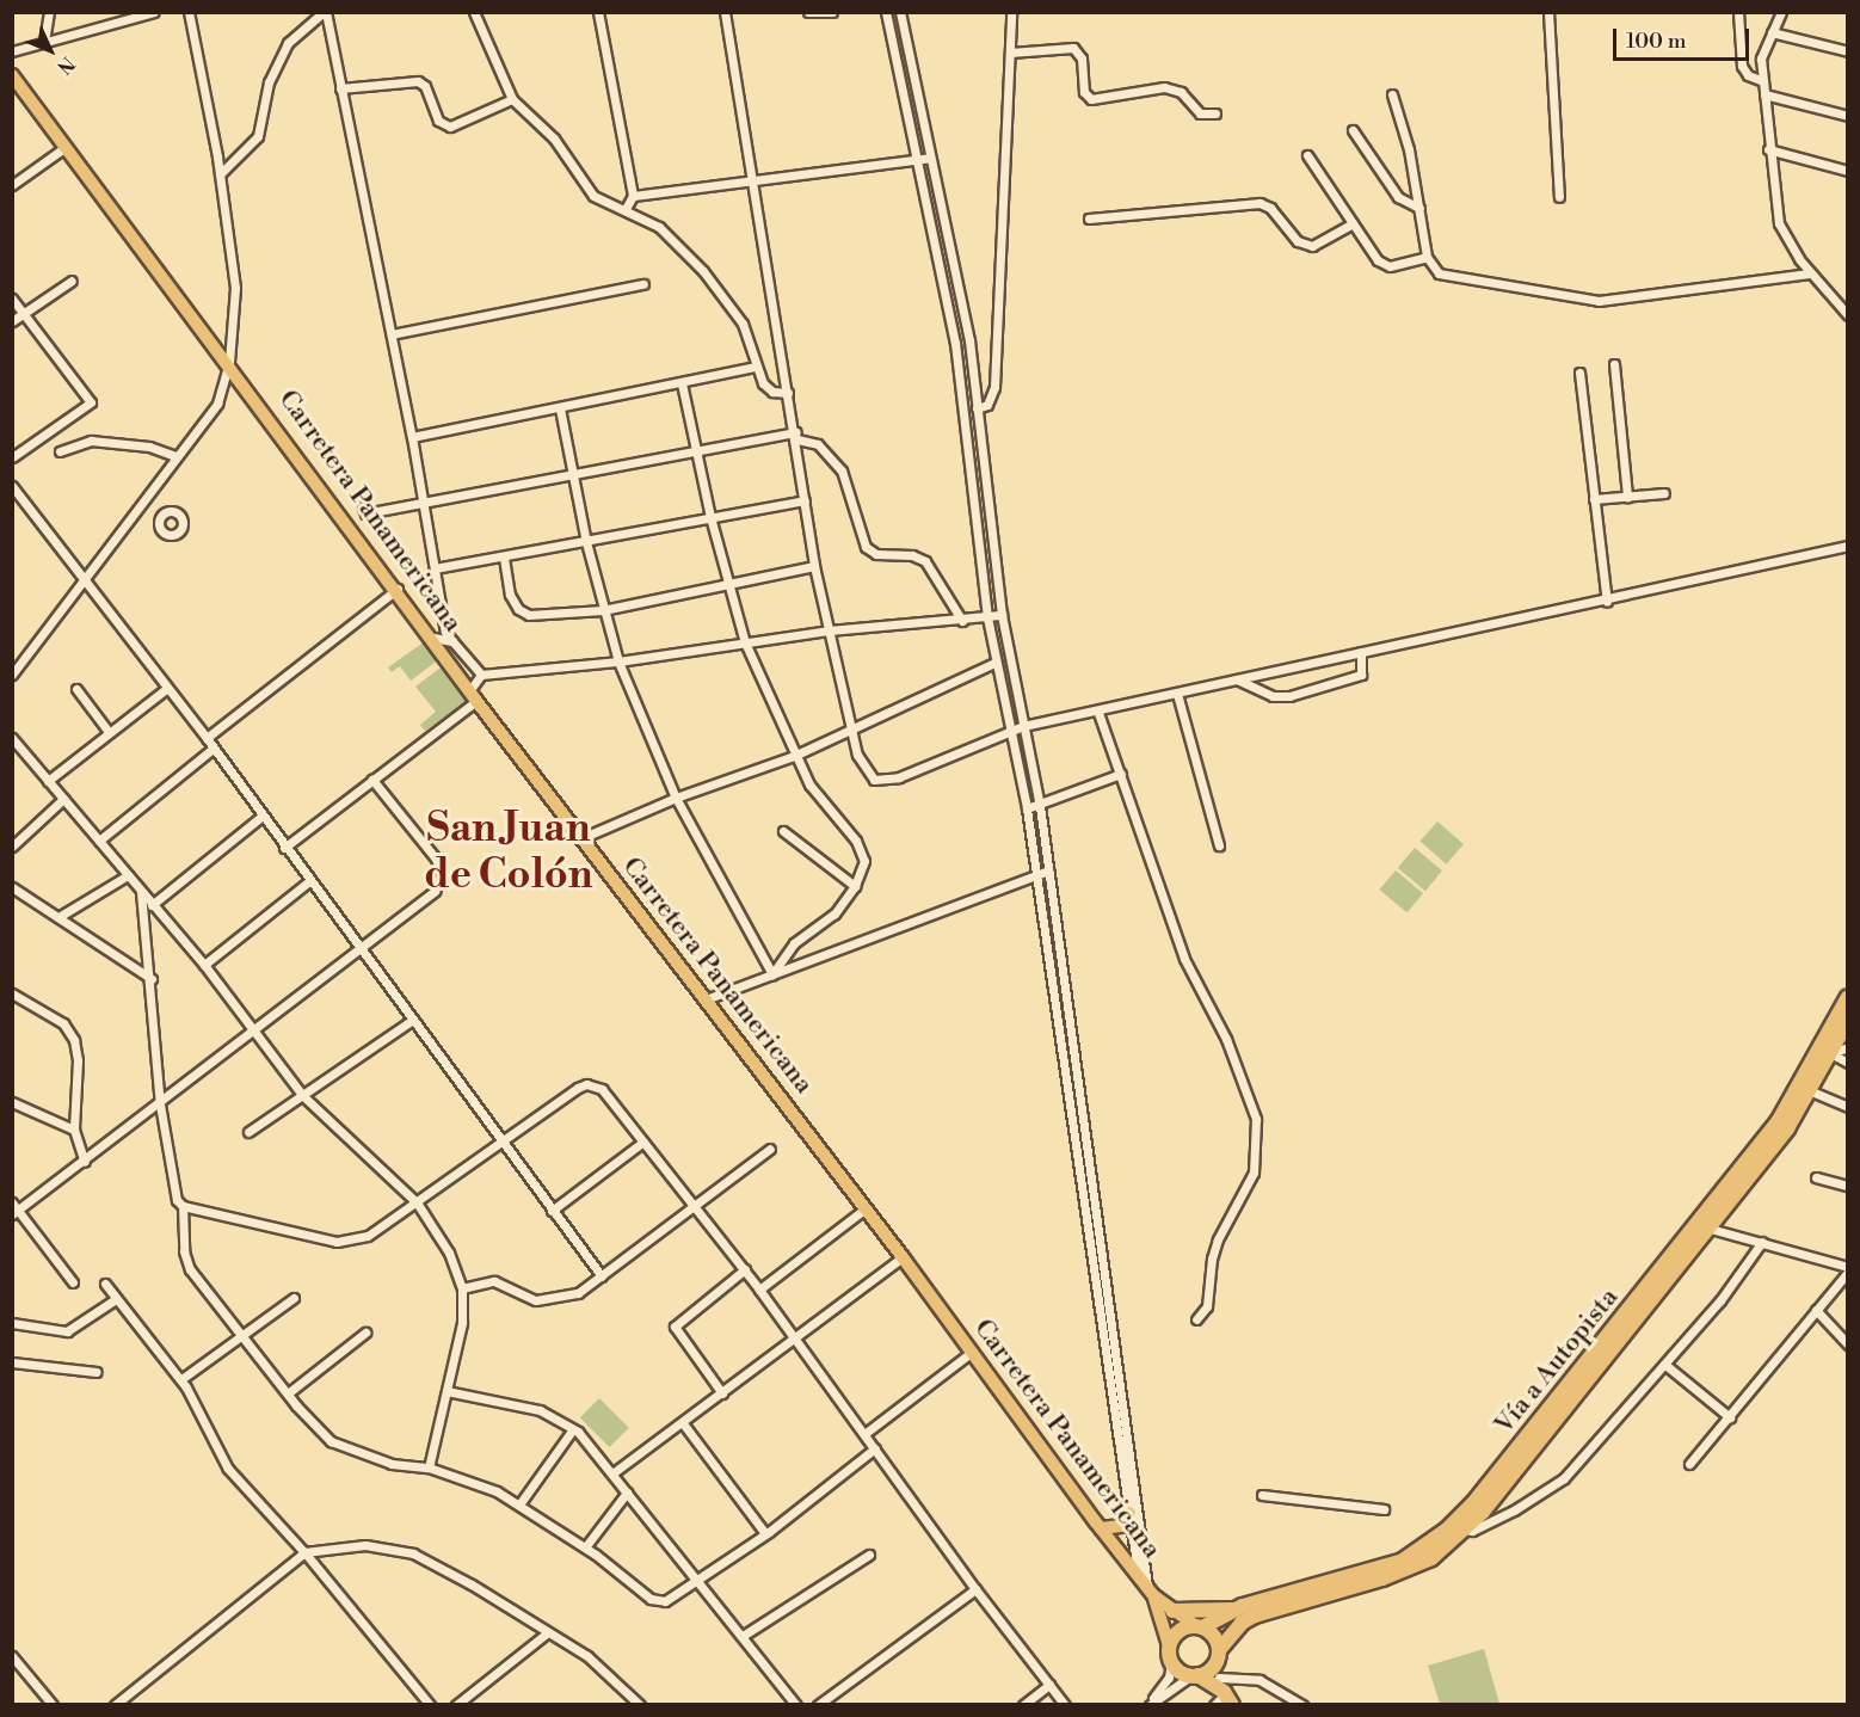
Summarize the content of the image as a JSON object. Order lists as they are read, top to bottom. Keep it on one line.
{"streets":{"highway":["Vía a Autopista"],"main road":["Carretera Panamericana"]},"crossings":[["Carretera Panamericana","Vía a Autopista"]],"districts":["San Juan de Colón"],"scale_bar":"100 m","north":"bottom right"}
